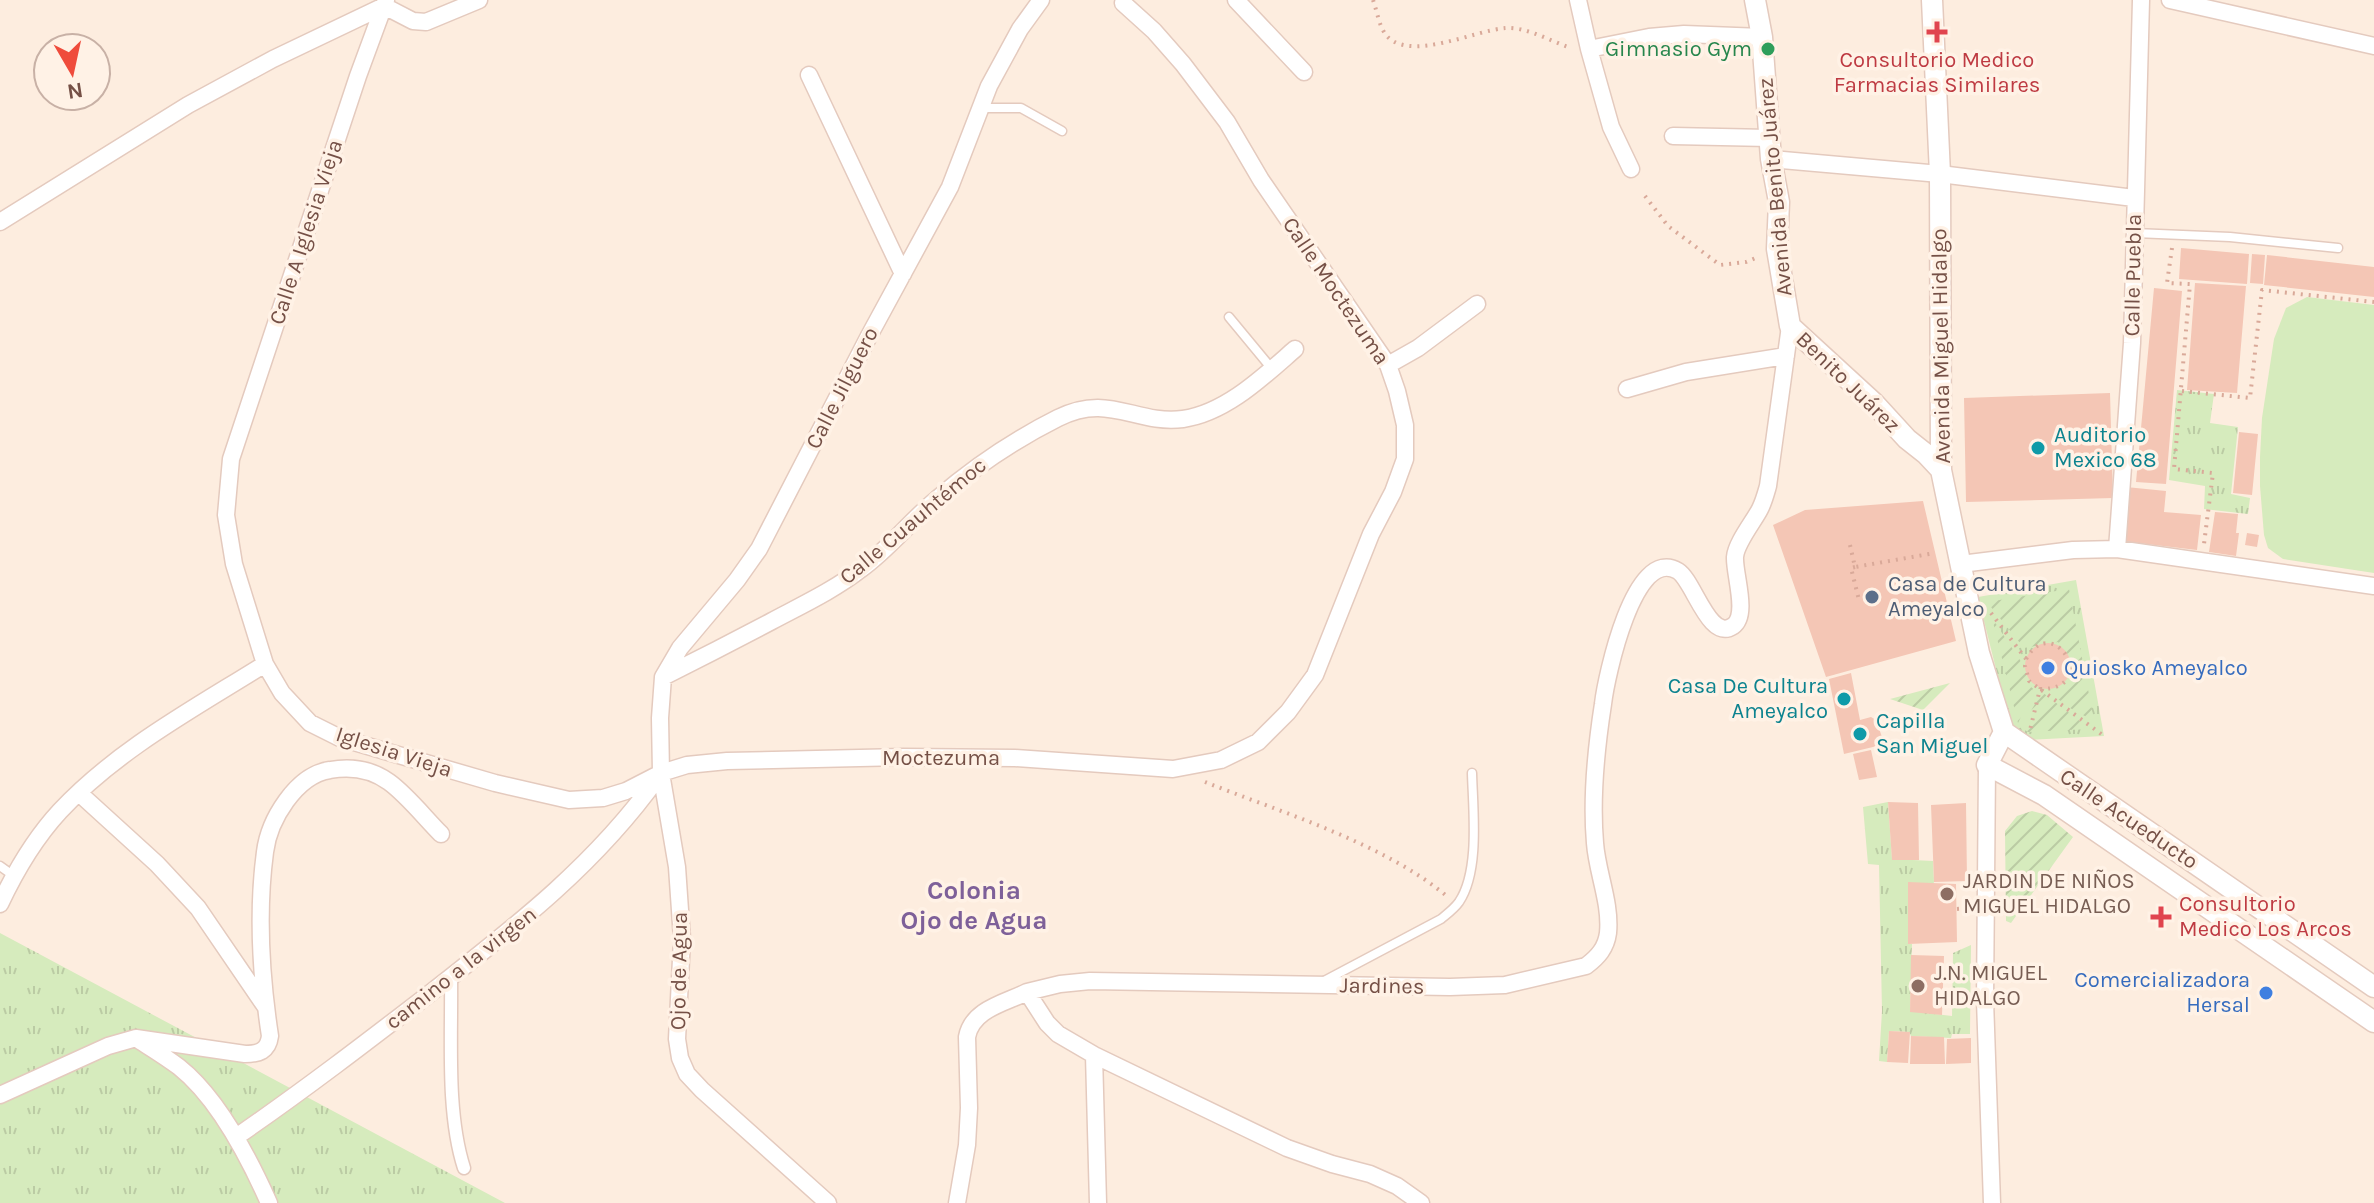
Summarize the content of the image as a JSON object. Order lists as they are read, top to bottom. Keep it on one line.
{"streets":{"street":["Avenida Benito Juárez","Calle A Iglesia Vieja","Calle Puebla","Calle Moctezuma","Avenida Miguel Hidalgo","Benito Juárez","Calle Jilguero","Calle Cuauhtémoc","Iglesia Vieja","Moctezuma","Calle Acueducto","camino a la virgen","Ojo de Agua","Jardines"]},"crossings":[["Avenida Benito Juárez","Benito Juárez"],["Calle A Iglesia Vieja","Iglesia Vieja"],["Calle Moctezuma","Moctezuma"],["Avenida Miguel Hidalgo","Benito Juárez"],["Avenida Miguel Hidalgo","Calle Acueducto"],["Calle Jilguero","Calle Cuauhtémoc"],["Calle Jilguero","Iglesia Vieja"],["Calle Jilguero","Moctezuma"],["Calle Jilguero","camino a la virgen"],["Calle Jilguero","Ojo de Agua"],["Iglesia Vieja","Moctezuma"],["Iglesia Vieja","camino a la virgen"],["Iglesia Vieja","Ojo de Agua"],["Moctezuma","camino a la virgen"],["Moctezuma","Ojo de Agua"],["camino a la virgen","Ojo de Agua"]],"districts":["Colonia Ojo de Agua"],"places":{"health":["Consultorio Medico Farmacias Similares","Consultorio Medico Los Arcos"],"other":["Gimnasio Gym","Auditorio Mexico 68","Casa de Cultura Ameyalco","Quiosko Ameyalco","Casa De Cultura Ameyalco","Capilla San Miguel","JARDIN DE NIÑOS MIGUEL HIDALGO","J.N. MIGUEL HIDALGO","Comercializadora Hersal"]},"north":"bottom"}
